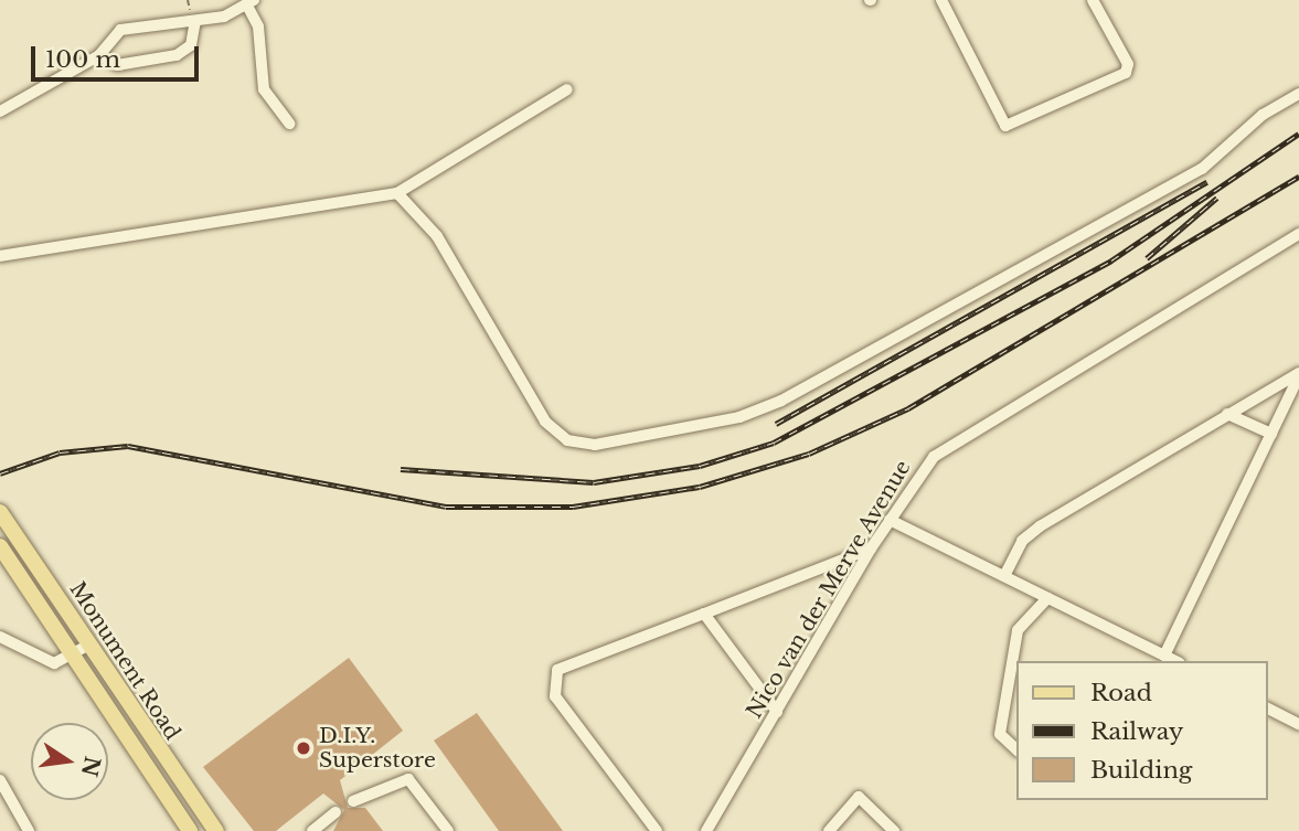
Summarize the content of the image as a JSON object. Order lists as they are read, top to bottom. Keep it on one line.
{"streets":{"main road":["Monument Road"],"street":["Nico van der Merve Avenue"]},"places":["D.I.Y. Superstore"],"legend":["Road","Railway","Building"],"scale_bar":"100 m","north":"right"}
